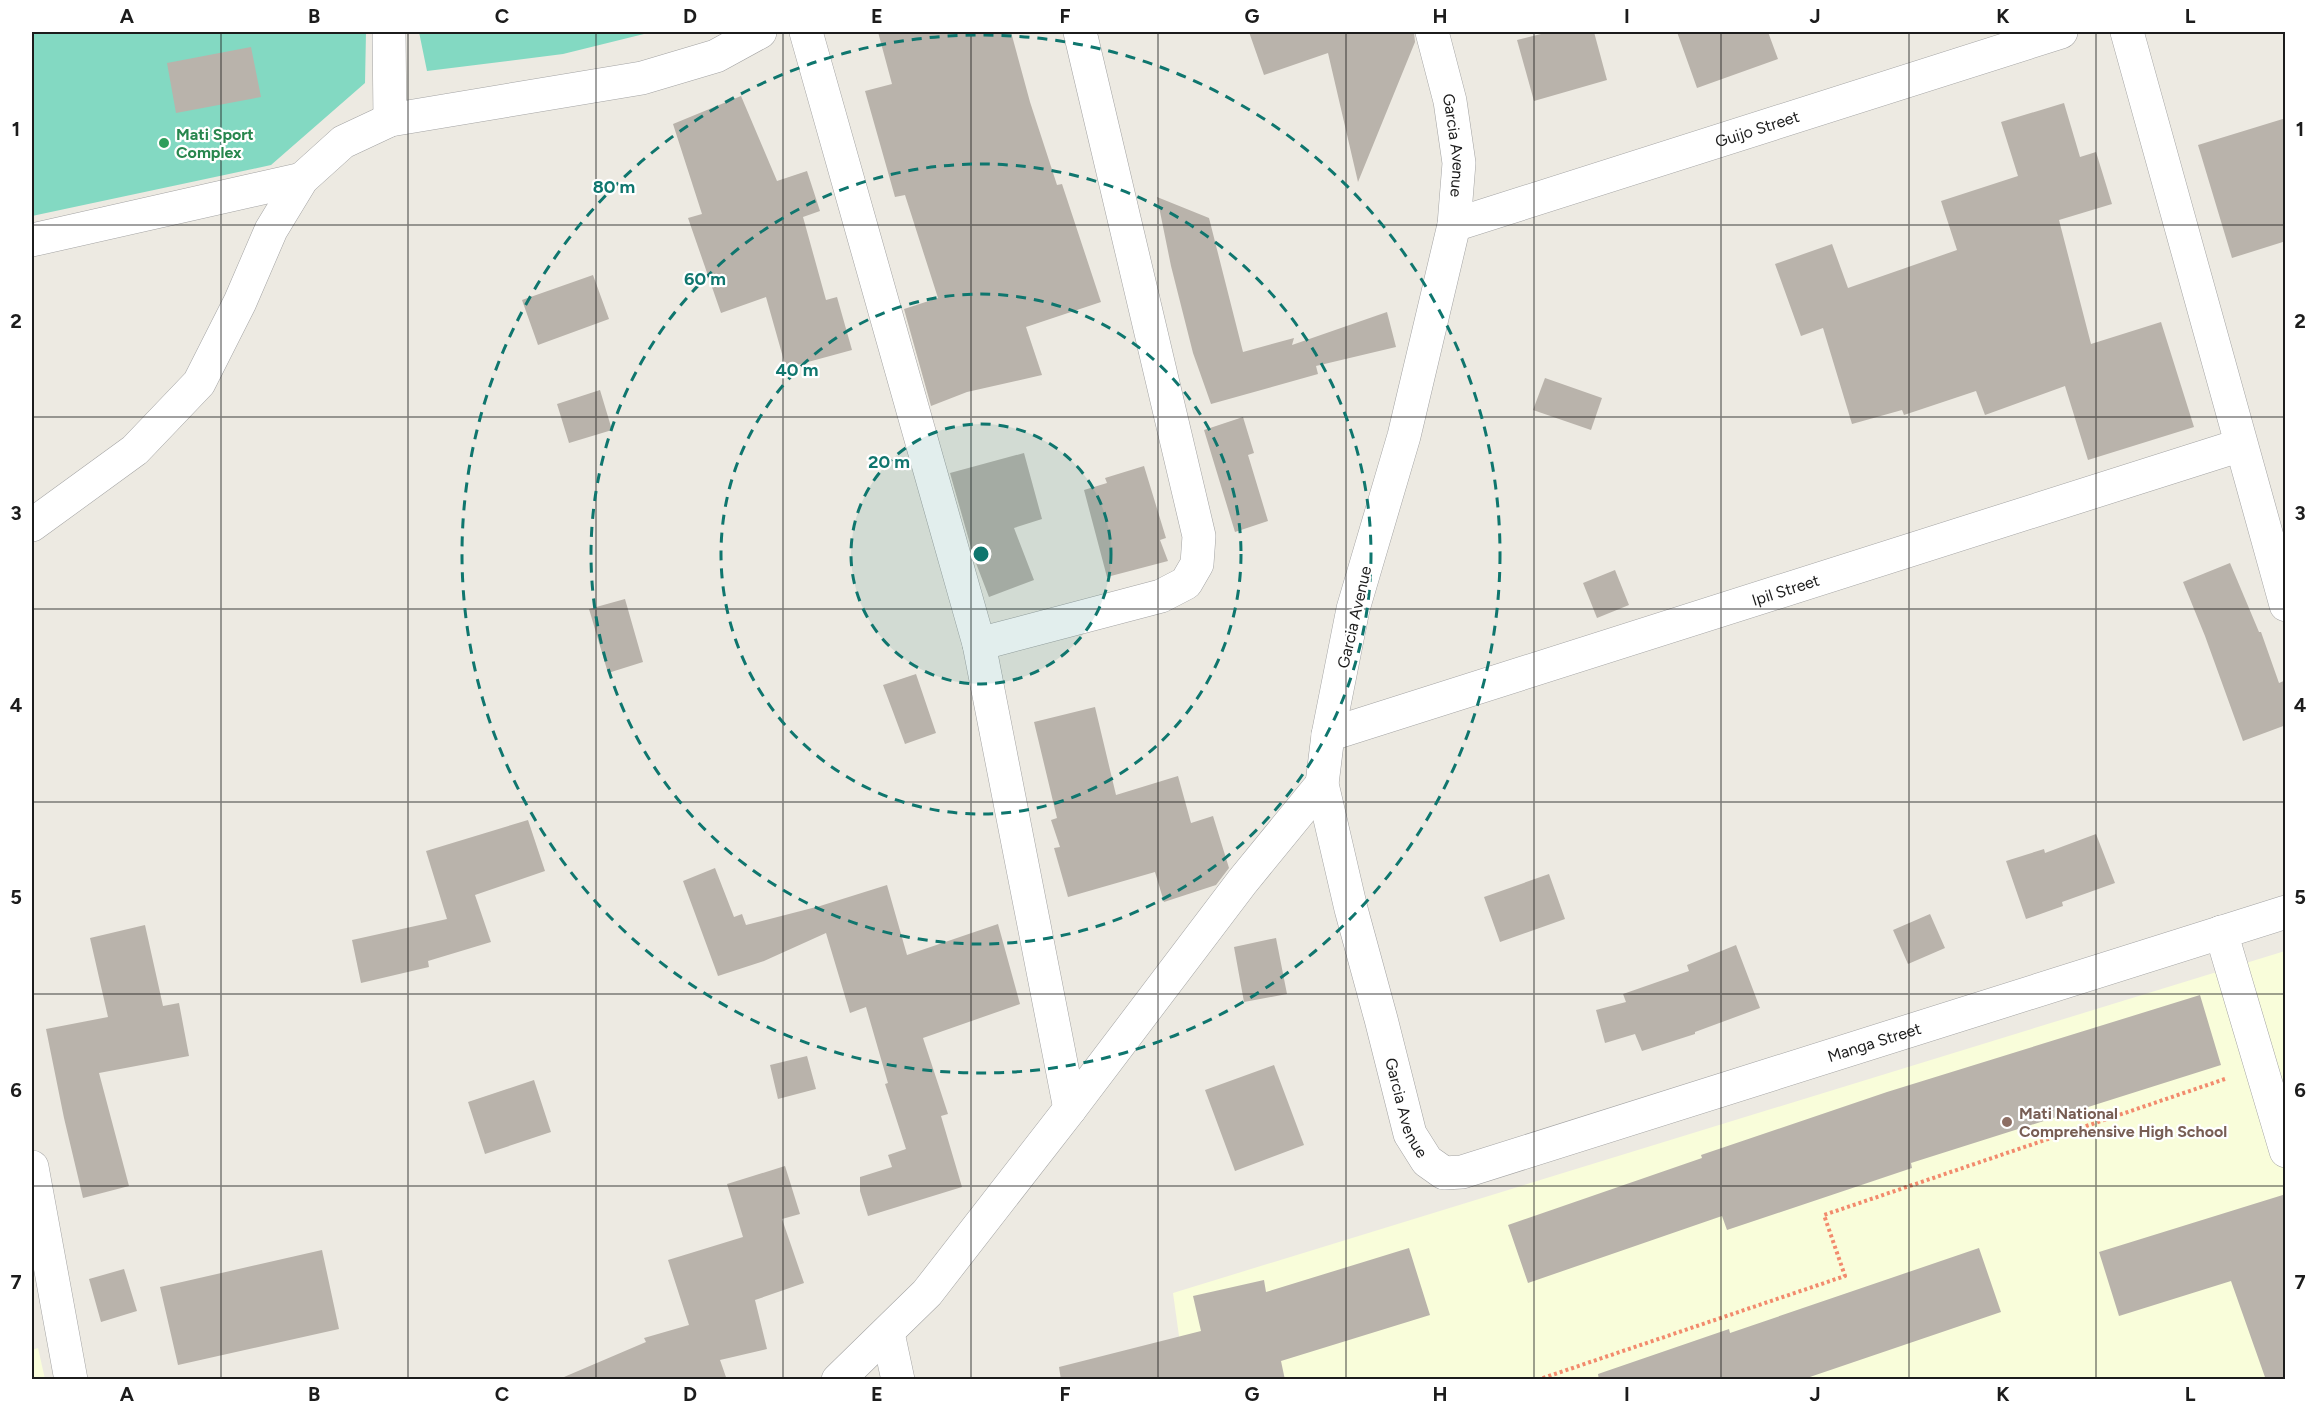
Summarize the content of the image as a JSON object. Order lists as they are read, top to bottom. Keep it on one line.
{"streets":{"street":["Guijo Street","Garcia Avenue","Ipil Street","Manga Street"]},"crossings":[["Guijo Street","Garcia Avenue"],["Garcia Avenue","Ipil Street"],["Garcia Avenue","Manga Street"]],"places":["Mati Sport Complex","Mati National Comprehensive High School"],"grid":{"columns":["A","B","C","D","E","F","G","H","I","J","K","L"],"rows":["1","2","3","4","5","6","7"]},"rings":["80 m","60 m","40 m","20 m"]}
